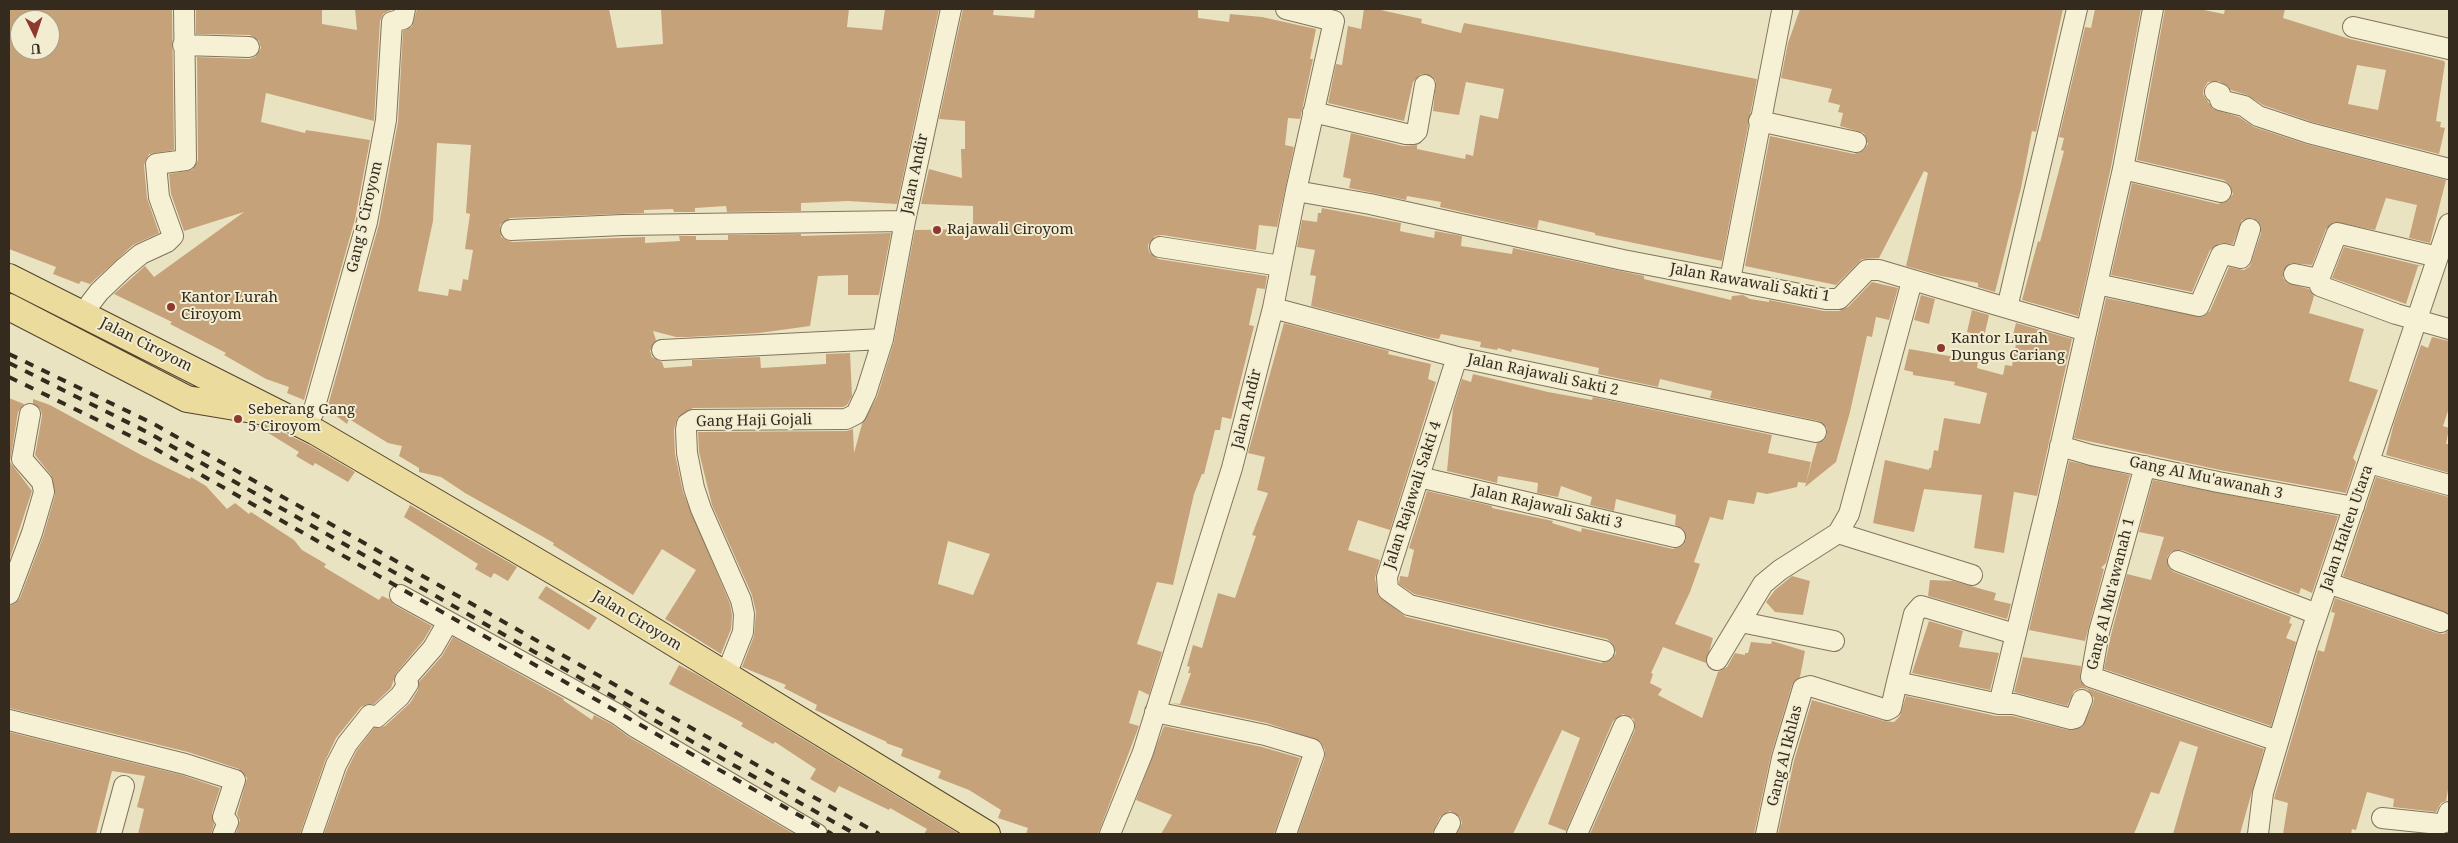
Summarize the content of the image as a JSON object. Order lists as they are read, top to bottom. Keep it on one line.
{"streets":{"main road":["Jalan Ciroyom"],"street":["Jalan Andir","Gang 5 Ciroyom","Jalan Rawawali Sakti 1","Jalan Rajawali Sakti 2","Gang Haji Gojali","Gang Al Mu'awanah 3","Jalan Rajawali Sakti 4","Jalan Rajawali Sakti 3","Jalan Halteu Utara","Gang Al Mu'awanah 1","Gang Al Ikhlas"]},"crossings":[["Jalan Andir","Jalan Rawawali Sakti 1"],["Jalan Andir","Jalan Rajawali Sakti 2"],["Jalan Andir","Gang Haji Gojali"],["Gang 5 Ciroyom","Jalan Ciroyom"],["Jalan Ciroyom","Gang Haji Gojali"],["Jalan Rajawali Sakti 2","Jalan Rajawali Sakti 4"],["Gang Al Mu'awanah 3","Jalan Halteu Utara"],["Gang Al Mu'awanah 3","Gang Al Mu'awanah 1"],["Jalan Rajawali Sakti 4","Jalan Rajawali Sakti 3"],["Jalan Halteu Utara","Gang Al Mu'awanah 1"]],"places":["Rajawali Ciroyom","Kantor Lurah Ciroyom","Kantor Lurah Dungus Cariang","Seberang Gang 5 Ciroyom"],"north":"bottom"}
